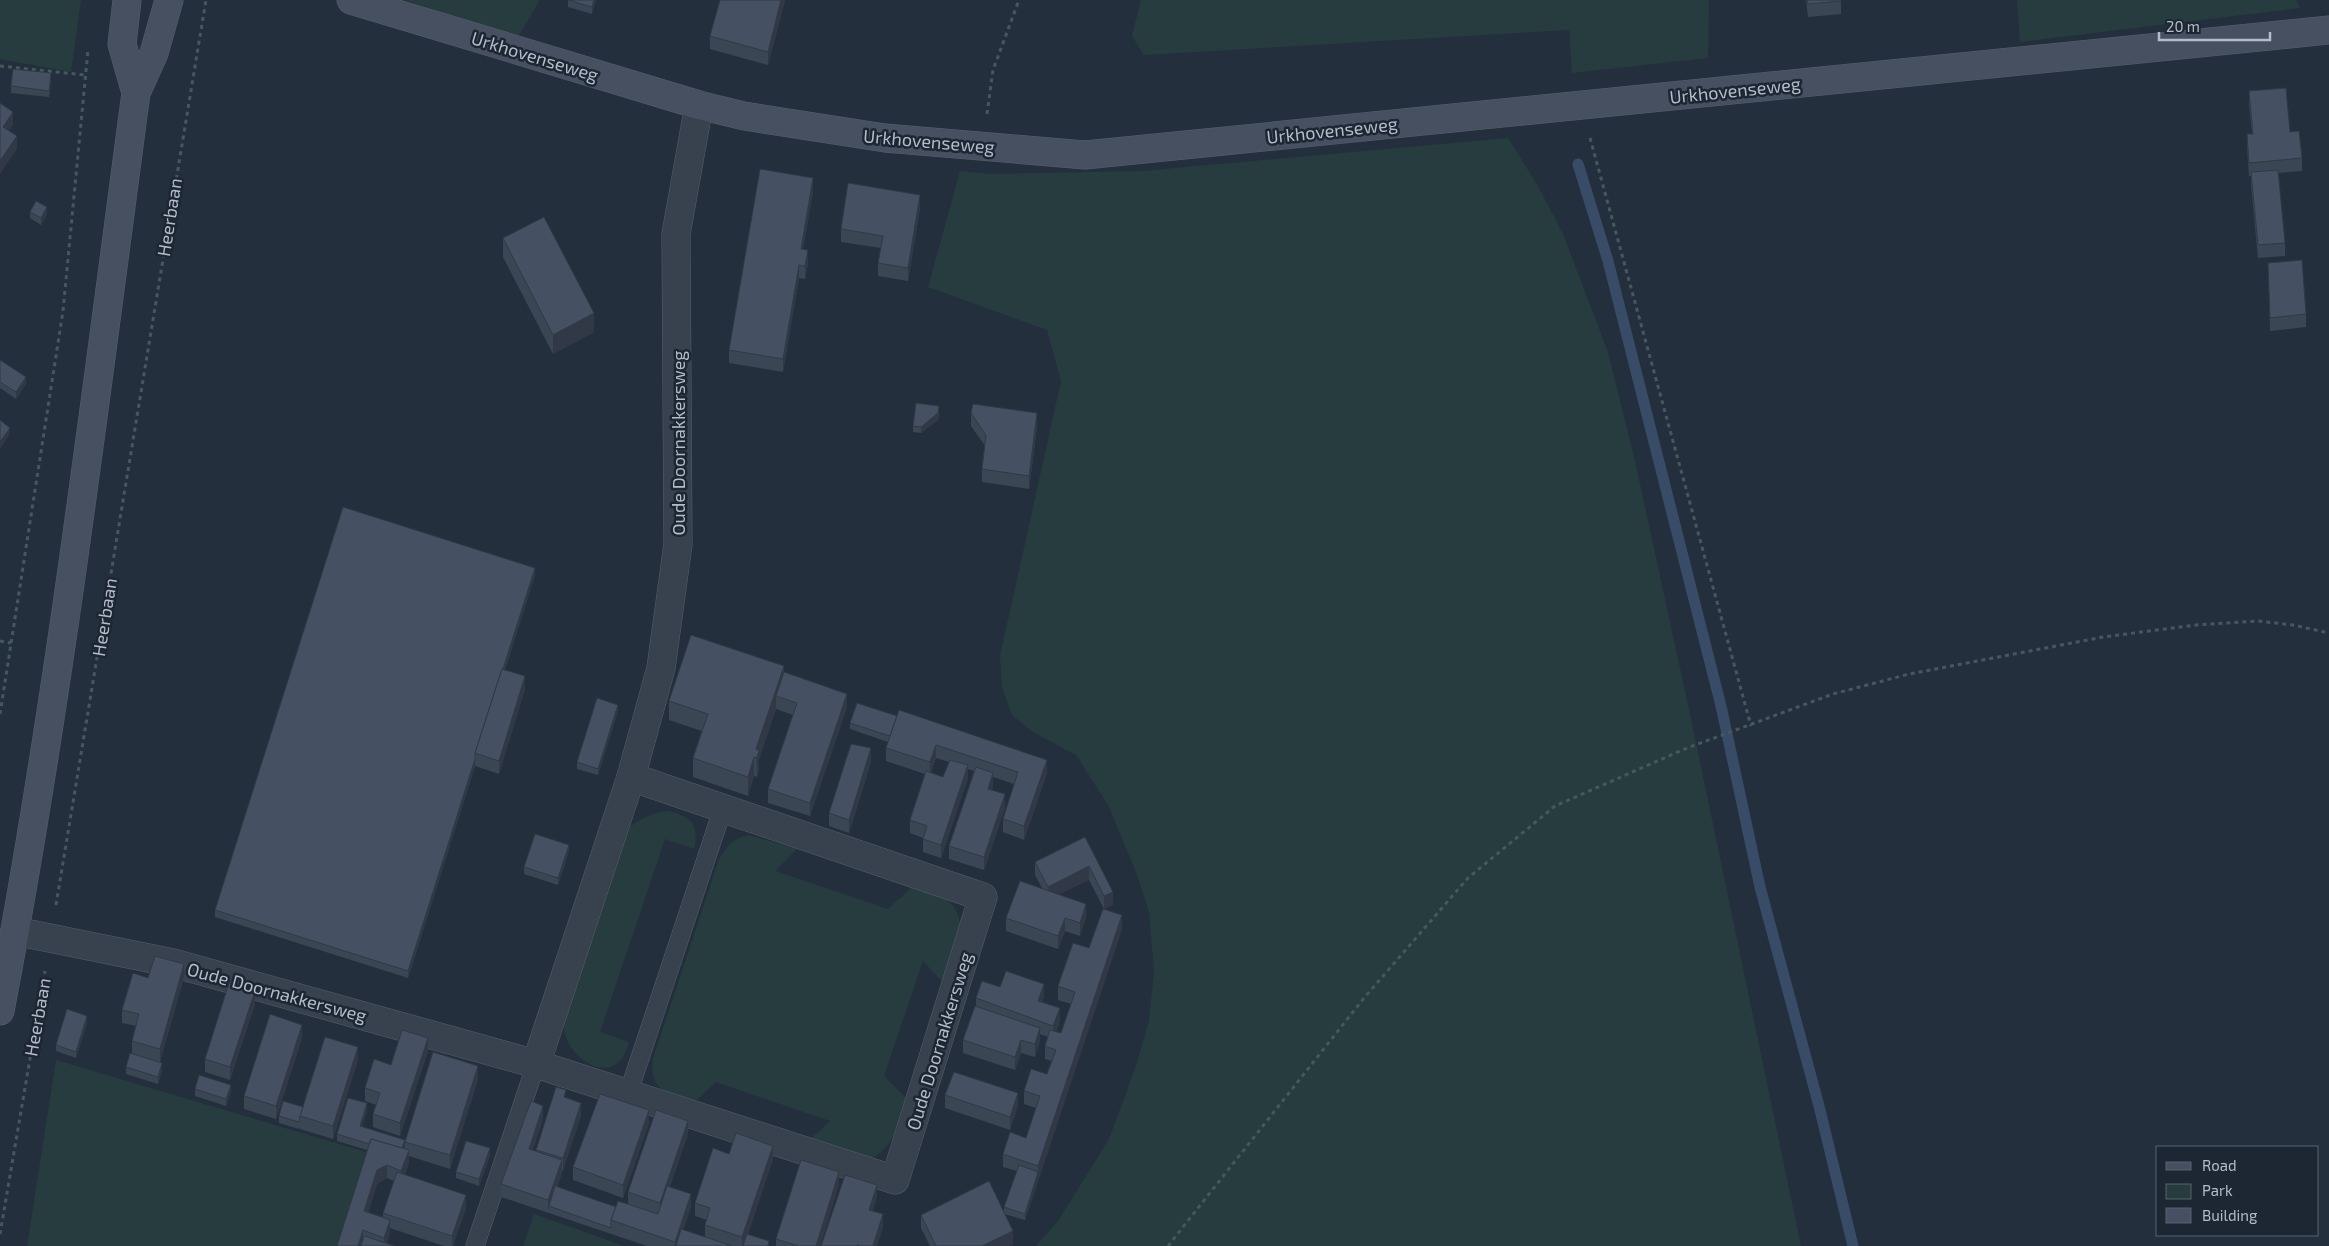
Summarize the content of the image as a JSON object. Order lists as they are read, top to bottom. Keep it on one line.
{"streets":{"street":["Urkhovenseweg","Heerbaan","Oude Doornakkersweg"]},"crossings":[["Urkhovenseweg","Oude Doornakkersweg"],["Heerbaan","Oude Doornakkersweg"]],"legend":["Road","Park","Building"],"scale_bar":"20 m"}
